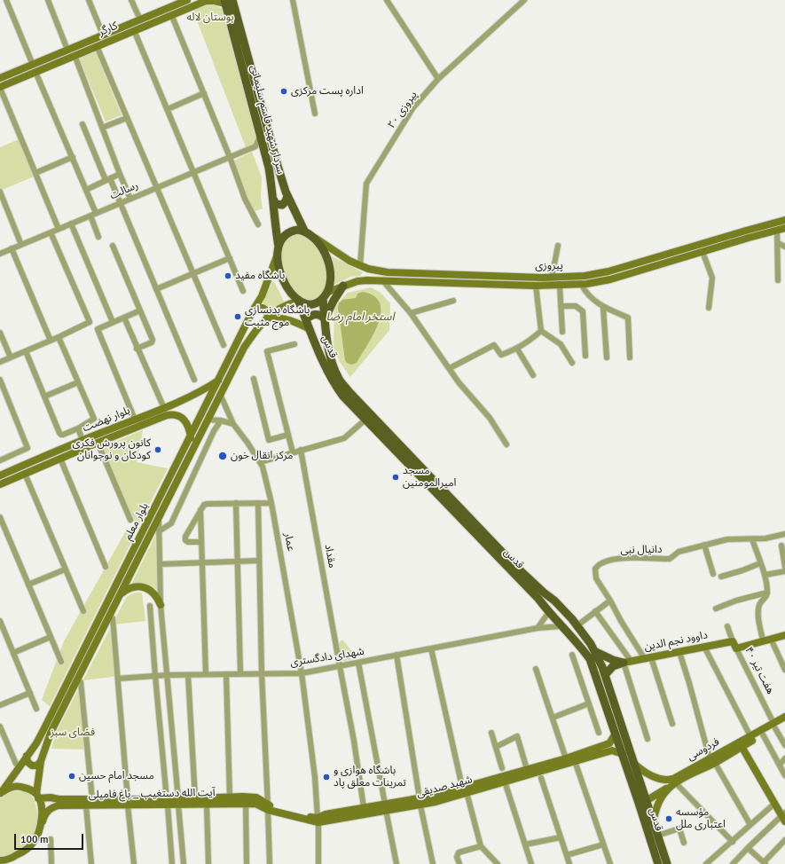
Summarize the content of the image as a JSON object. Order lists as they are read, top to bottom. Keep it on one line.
{"streets":{"main road":["کارگر","سردار شهید قاسم سلیمانی","پیروزی","قدس","بلوار نهضت","بلوار معلم","داوود نجم الدین","هفت تیر ۴۰","فردوسی","شهید صدیقی","آیت الله دستغیب _ باغ فامیلی"],"street":["پیروزی ۲۰","رسالت","عمار","دانیال نبی","مقداد","شهدای دادگستری"]},"crossings":[["کارگر","سردار شهید قاسم سلیمانی"],["پیروزی ۲۰","پیروزی"],["سردار شهید قاسم سلیمانی","پیروزی"],["سردار شهید قاسم سلیمانی","قدس"],["سردار شهید قاسم سلیمانی","بلوار معلم"],["پیروزی","قدس"],["پیروزی","بلوار معلم"],["قدس","بلوار معلم"],["قدس","شهدای دادگستری"],["قدس","فردوسی"],["قدس","شهید صدیقی"],["بلوار نهضت","بلوار معلم"],["بلوار معلم","عمار"],["بلوار معلم","آیت الله دستغیب _ باغ فامیلی"],["عمار","شهدای دادگستری"],["عمار","شهید صدیقی"],["مقداد","شهدای دادگستری"],["مقداد","شهید صدیقی"],["داوود نجم الدین","هفت تیر ۴۰"],["هفت تیر ۴۰","فردوسی"],["شهید صدیقی","آیت الله دستغیب _ باغ فامیلی"]],"water":["استخر امام رضا"],"parks":["بوستان لاله","فضای سبز"],"places":["اداره پست مرکزی","باشگاه مفید","باشگاه بدنسازی موج مثبت","کانون پرورش فکری کودکان و نوجوانان","مرکز انقال خون","مسجد امیرالمومنین","مسجد امام حسین","باشگاه هوازی و تمرینات معلق پاد","مؤسسه اعتباری ملل"],"scale_bar":"100 m"}
